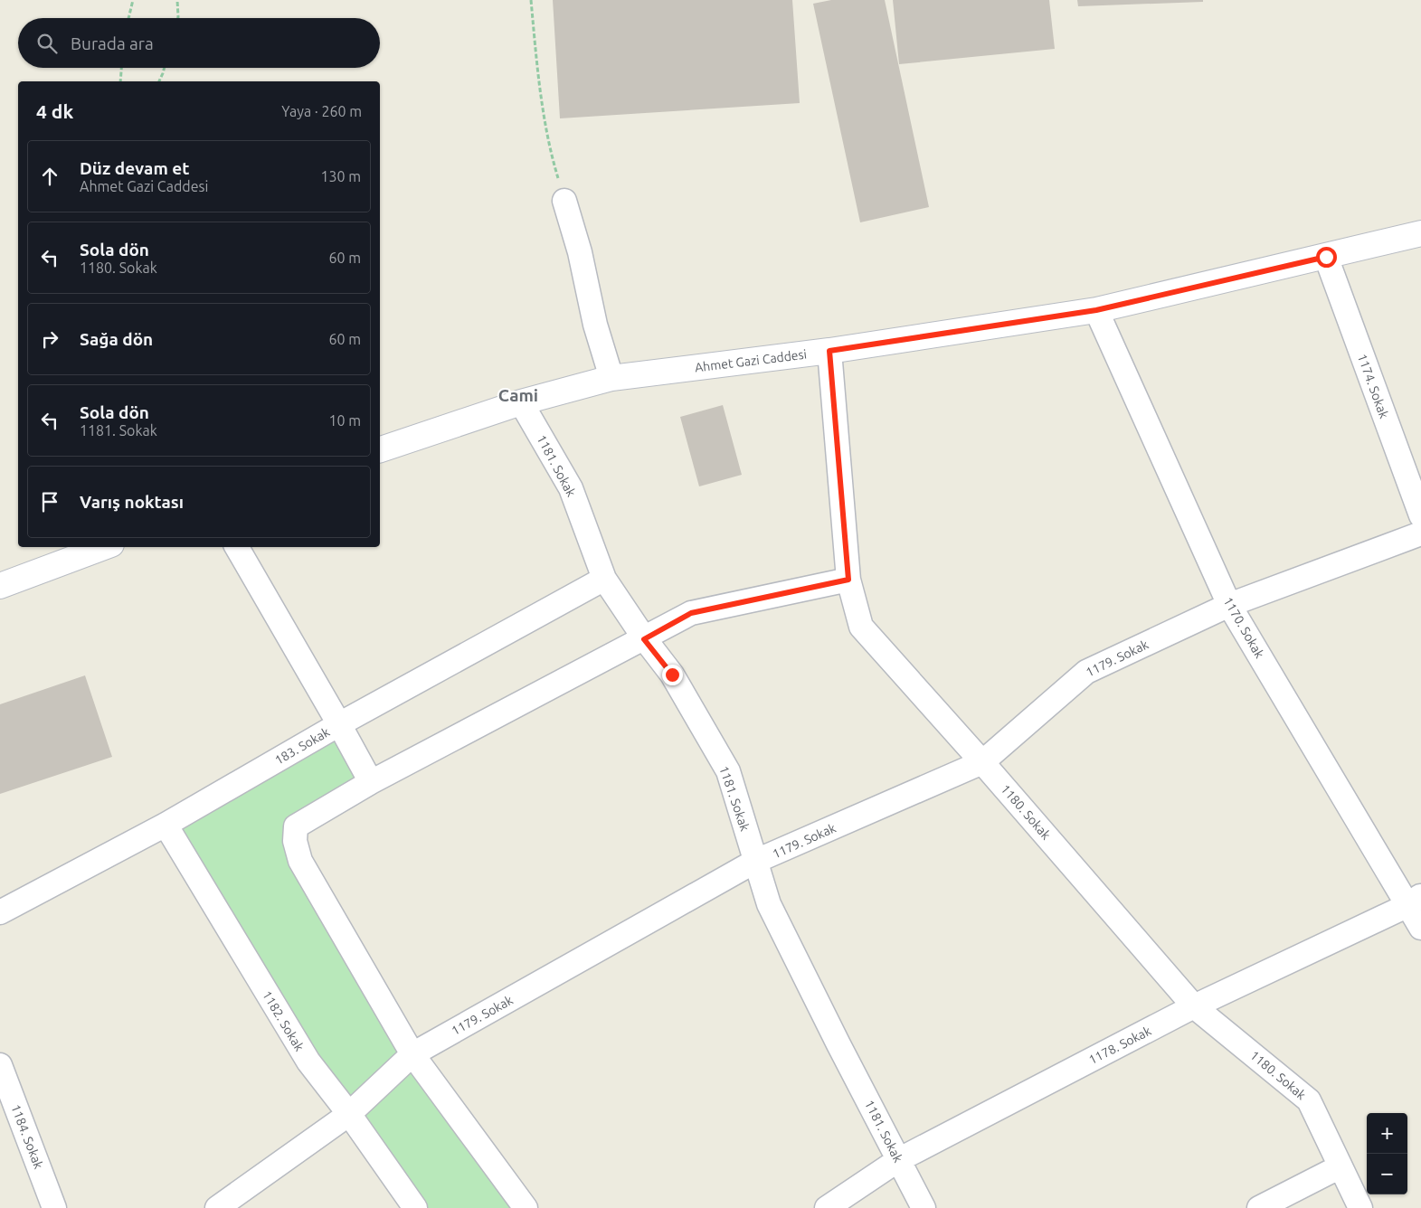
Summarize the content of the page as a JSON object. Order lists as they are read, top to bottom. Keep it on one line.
{"streets":{"street":["Ahmet Gazi Caddesi","1174. Sokak","1181. Sokak","1170. Sokak","1179. Sokak","183. Sokak","1180. Sokak","1182. Sokak","1178. Sokak","1184. Sokak"]},"crossings":[["Ahmet Gazi Caddesi","1174. Sokak"],["Ahmet Gazi Caddesi","1181. Sokak"],["Ahmet Gazi Caddesi","1170. Sokak"],["Ahmet Gazi Caddesi","1180. Sokak"],["1181. Sokak","1179. Sokak"],["1181. Sokak","183. Sokak"],["1181. Sokak","1178. Sokak"],["1170. Sokak","1179. Sokak"],["1170. Sokak","1178. Sokak"],["1179. Sokak","1180. Sokak"],["1179. Sokak","1182. Sokak"],["183. Sokak","1182. Sokak"],["1180. Sokak","1178. Sokak"]],"districts":["Cami"],"page":{"search":"Burada ara","heading":["4 dk","Yaya · 260 m"],"list":[["Düz devam et","Ahmet Gazi Caddesi","130 m"],["Sola dön","1180. Sokak","60 m"],["Sağa dön","60 m"],["Sola dön","1181. Sokak","10 m"],"Varış noktası"],"map_buttons":["+","−"]}}
